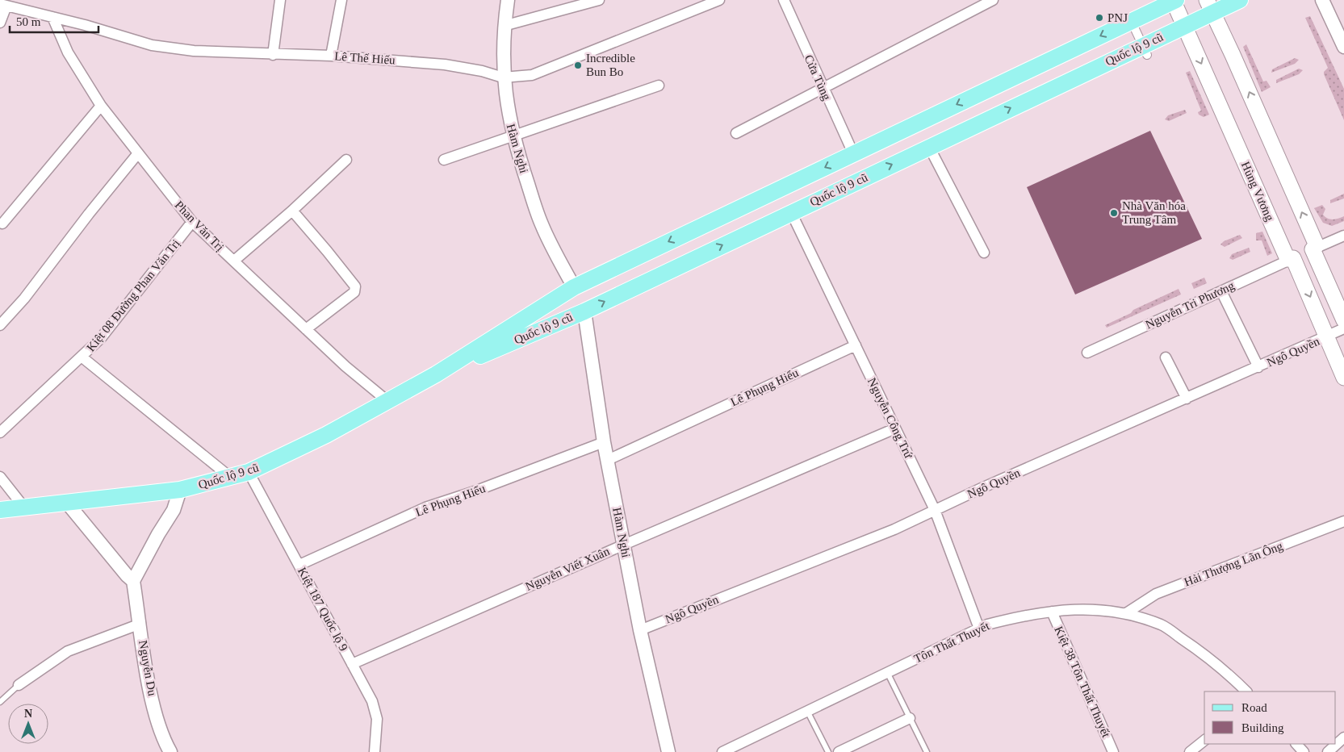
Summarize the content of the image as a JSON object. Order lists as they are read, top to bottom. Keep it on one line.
{"streets":{"main road":["Quốc lộ 9 cũ","Hùng Vương"],"street":["Lê Thế Hiếu","Cửa Tùng","Hàm Nghi","Phan Văn Trị","Kiệt 08 Đường Phan Văn Trị","Nguyễn Tri Phương","Ngô Quyền","Lê Phụng Hiểu","Nguyễn Công Trứ","Hải Thượng Lãn Ông","Nguyễn Viết Xuân","Kiệt 187 Quốc lộ 9","Tôn Thất Thuyết","Nguyễn Du","Kiệt 38 Tôn Thất Thuyết"]},"crossings":[["Quốc lộ 9 cũ","Cửa Tùng"],["Quốc lộ 9 cũ","Hàm Nghi"],["Quốc lộ 9 cũ","Hùng Vương"],["Quốc lộ 9 cũ","Phan Văn Trị"],["Quốc lộ 9 cũ","Nguyễn Công Trứ"],["Quốc lộ 9 cũ","Kiệt 187 Quốc lộ 9"],["Lê Thế Hiếu","Hàm Nghi"],["Lê Thế Hiếu","Phan Văn Trị"],["Hàm Nghi","Ngô Quyền"],["Hàm Nghi","Lê Phụng Hiểu"],["Hàm Nghi","Nguyễn Viết Xuân"],["Hùng Vương","Nguyễn Tri Phương"],["Hùng Vương","Ngô Quyền"],["Phan Văn Trị","Kiệt 08 Đường Phan Văn Trị"],["Ngô Quyền","Nguyễn Công Trứ"],["Lê Phụng Hiểu","Nguyễn Công Trứ"],["Lê Phụng Hiểu","Kiệt 187 Quốc lộ 9"],["Nguyễn Công Trứ","Nguyễn Viết Xuân"],["Nguyễn Công Trứ","Tôn Thất Thuyết"],["Hải Thượng Lãn Ông","Tôn Thất Thuyết"],["Nguyễn Viết Xuân","Kiệt 187 Quốc lộ 9"],["Tôn Thất Thuyết","Kiệt 38 Tôn Thất Thuyết"]],"places":["PNJ","Incredible Bun Bo","Nhà Văn hóa Trung Tâm"],"legend":["Road","Building"],"scale_bar":"50 m","north":"top"}
